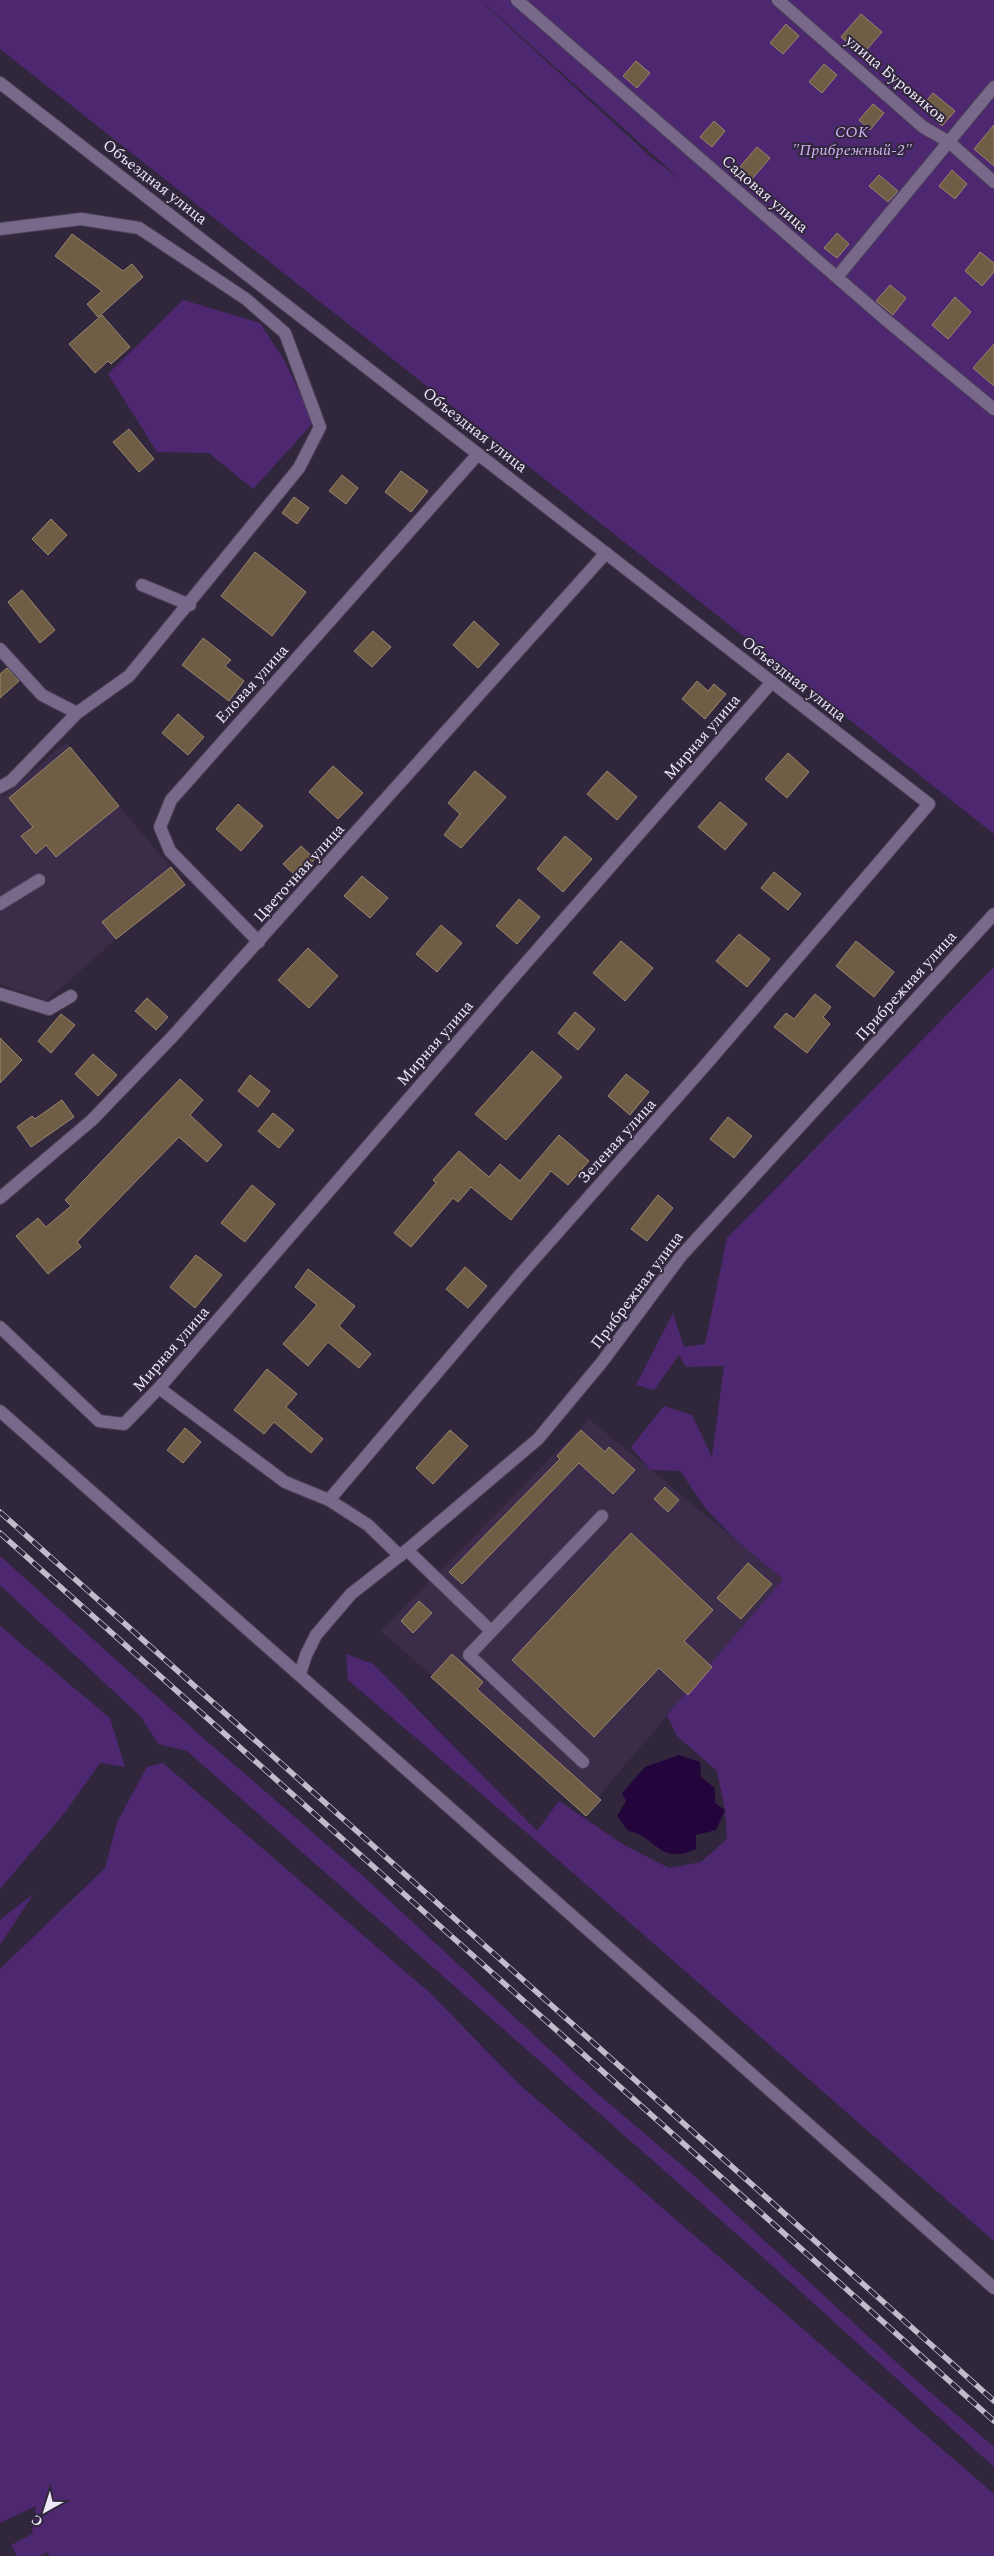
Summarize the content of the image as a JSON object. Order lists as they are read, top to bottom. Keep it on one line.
{"streets":{"street":["улица Буровиков","Объездная улица","Садовая улица","Еловая улица","Мирная улица","Цветочная улица","Прибрежная улица","Зеленая улица"]},"crossings":[["Объездная улица","Еловая улица"],["Объездная улица","Мирная улица"],["Объездная улица","Цветочная улица"],["Объездная улица","Зеленая улица"],["Еловая улица","Цветочная улица"]],"parks":["СОК \"Прибрежный-2\""],"north":"bottom left"}
